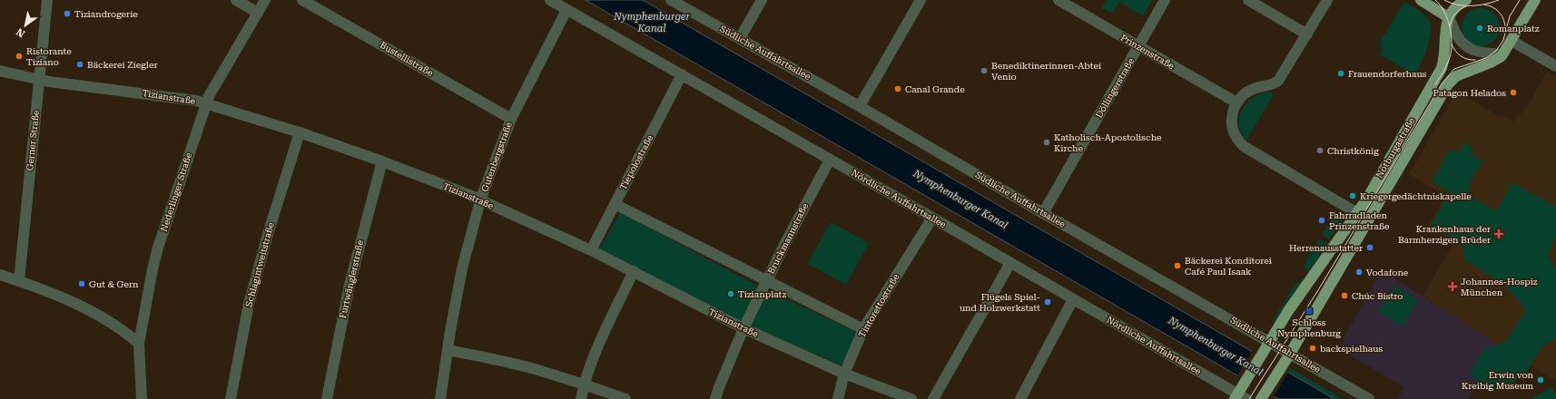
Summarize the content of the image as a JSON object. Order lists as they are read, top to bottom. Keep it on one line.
{"streets":{"main road":["Notburgastraße"],"street":["Prinzenstraße","Südliche Auffahrtsallee","Bustellistraße","Döllingerstraße","Tizianstraße","Gerner Straße","Gutenbergstraße","Tiepolostraße","Nederlinger Straße","Nördliche Auffahrtsallee","Bruckmannstraße","Schlagintweitstraße","Furtwänglerstraße","Tintorettostraße"]},"crossings":[["Prinzenstraße","Döllingerstraße"],["Südliche Auffahrtsallee","Döllingerstraße"],["Südliche Auffahrtsallee","Notburgastraße"],["Bustellistraße","Gutenbergstraße"],["Tizianstraße","Gerner Straße"],["Tizianstraße","Gutenbergstraße"],["Tizianstraße","Tiepolostraße"],["Tizianstraße","Nederlinger Straße"],["Tizianstraße","Bruckmannstraße"],["Tizianstraße","Schlagintweitstraße"],["Tizianstraße","Furtwänglerstraße"],["Tizianstraße","Tintorettostraße"],["Notburgastraße","Nördliche Auffahrtsallee"],["Gutenbergstraße","Nördliche Auffahrtsallee"],["Tiepolostraße","Nördliche Auffahrtsallee"],["Nördliche Auffahrtsallee","Bruckmannstraße"],["Nördliche Auffahrtsallee","Tintorettostraße"]],"water":["Nymphenburger Kanal"],"places":{"other":["Tiziandrogerie","Romanplatz","Ristorante Tiziano","Bäckerei Ziegler","Benediktinerinnen-Abtei Venio","Frauendorferhaus","Canal Grande","Patagon Helados","Katholisch-Apostolische Kirche","Christkönig","Kriegergedächtniskapelle","Fahrradladen Prinzenstraße","Herrenausstatter","Bäckerei Konditorei Café Paul Isaak","Vodafone","Gut & Gern","Tizianplatz","Chúc Bistro","Flügels Spiel- und Holzwerkstatt","backspielhaus","Erwin von Kreibig Museum"],"health":["Krankenhaus der Barmherzigen Brüder","Johannes-Hospiz München"],"transit":["Schloss Nymphenburg"]},"north":"bottom left"}
